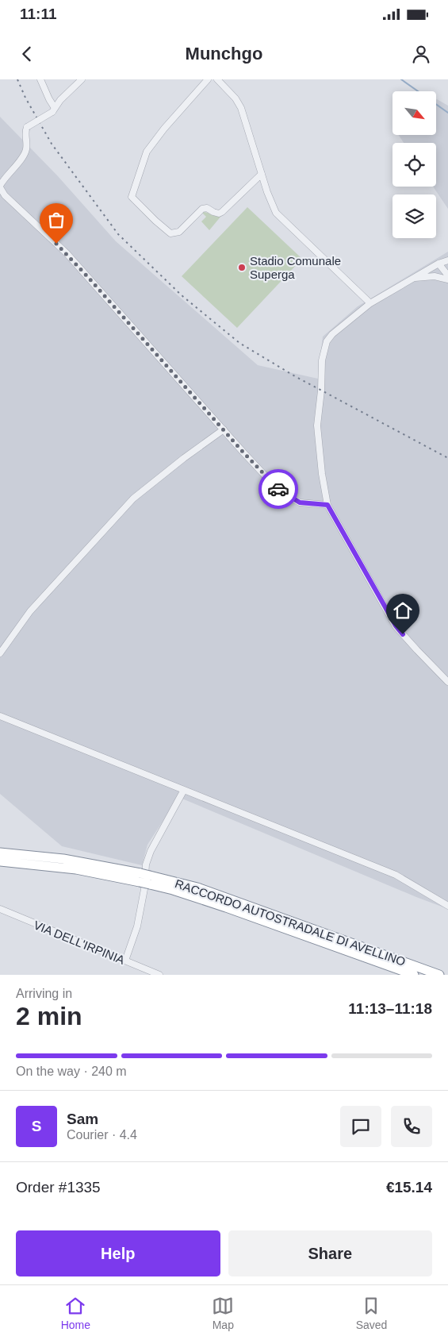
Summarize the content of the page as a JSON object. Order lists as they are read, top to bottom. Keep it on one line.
{"streets":{"highway":["RACCORDO AUTOSTRADALE DI AVELLINO"],"street":["VIA DELL'IRPINIA"]},"places":["Stadio Comunale Superga"],"north":"bottom right","page":{"status":"11:11","header":"Munchgo","heading":["2 min","Arriving in","11:13–11:18"],"panel":["Sam","Courier · 4.4","Order #1335","€15.14"],"bar":"On the way · 240 m","round":"S","buttons":["Help","Share"],"tabs":["Home","Map","Saved"]}}
